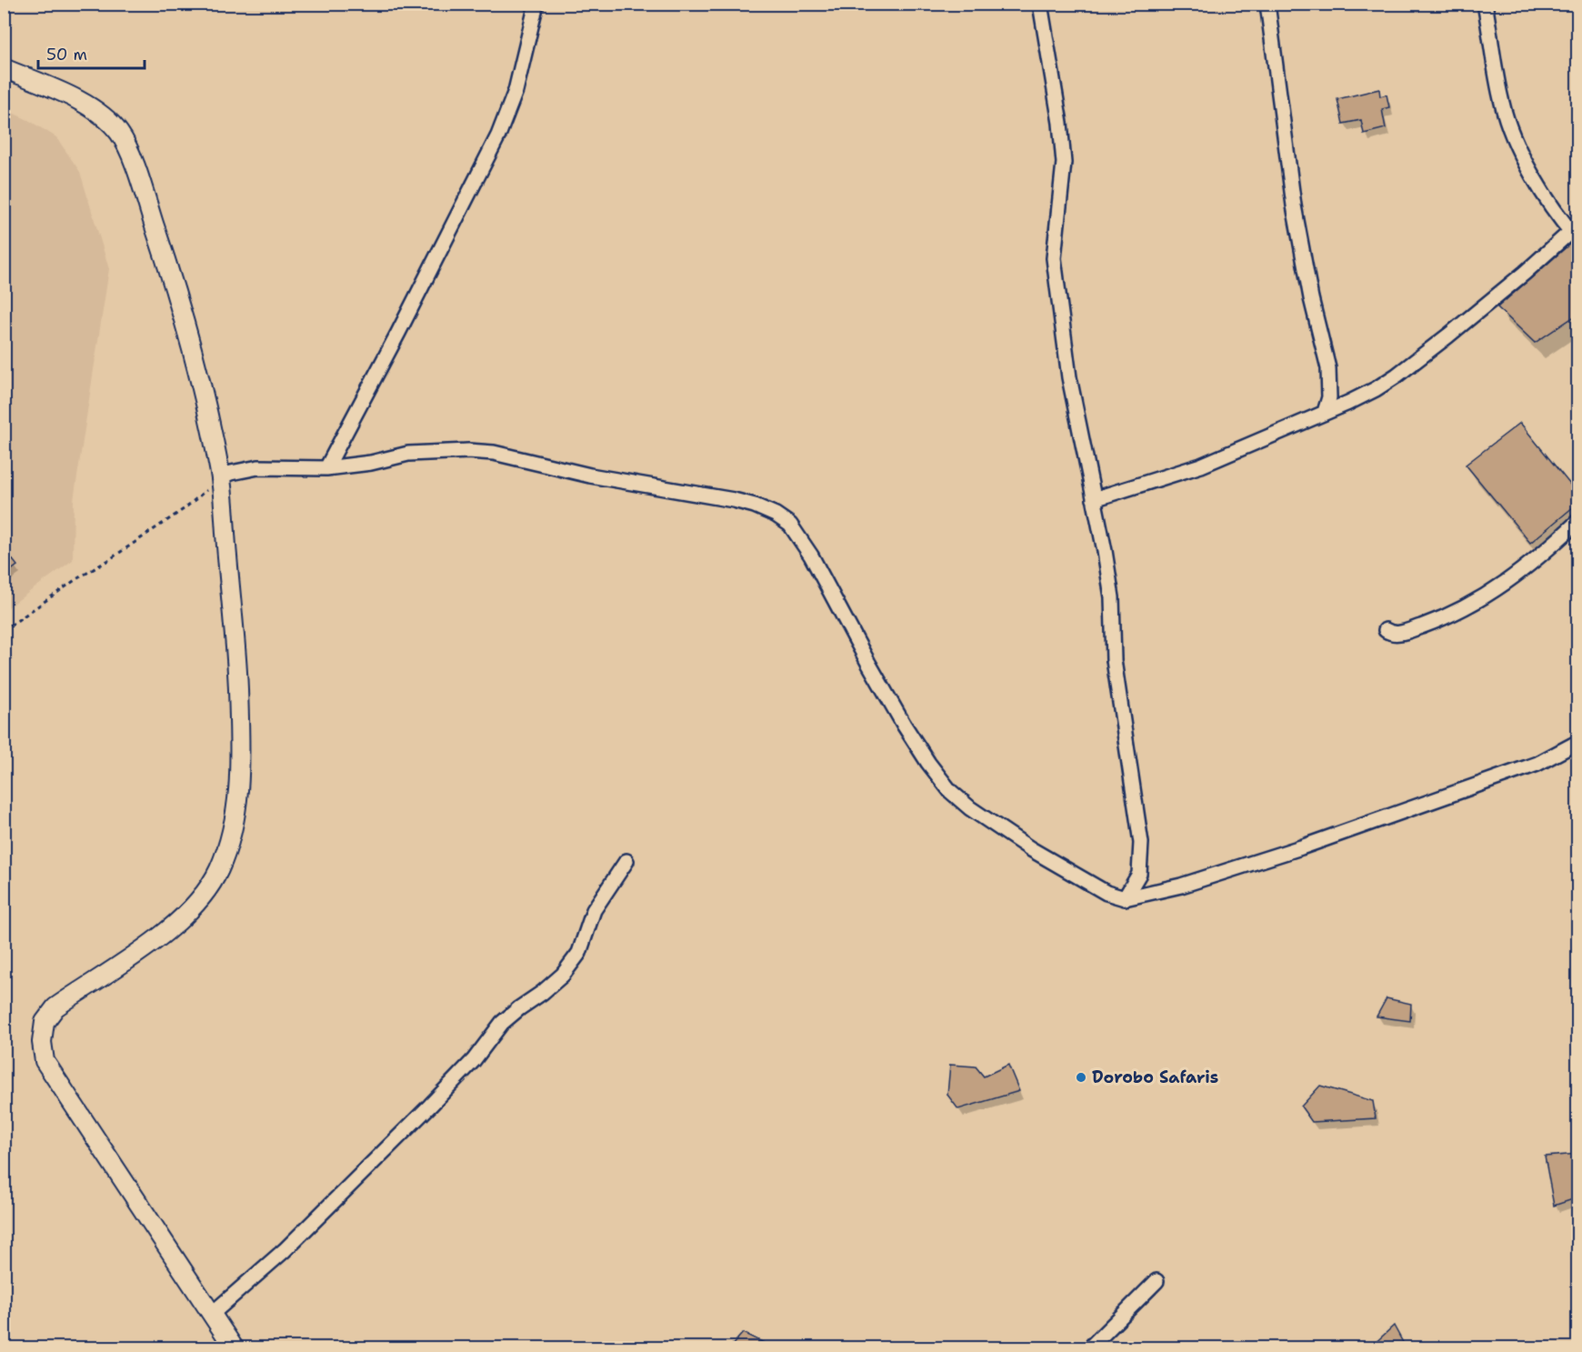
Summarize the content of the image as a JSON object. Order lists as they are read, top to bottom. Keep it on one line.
{"places":["Dorobo Safaris"],"scale_bar":"50 m"}
